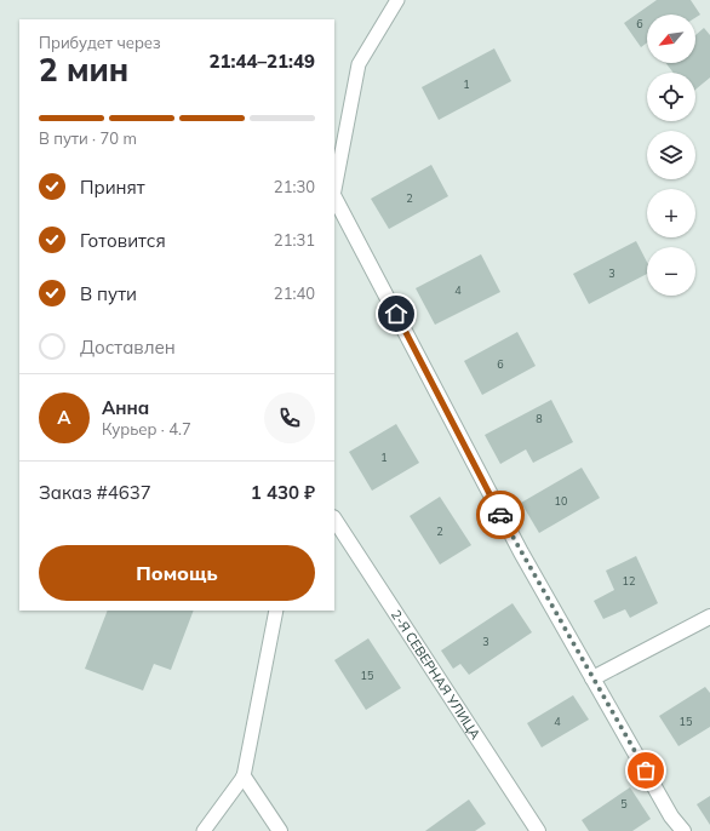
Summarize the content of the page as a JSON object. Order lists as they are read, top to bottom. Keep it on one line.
{"streets":{"street":["2-Я СЕВЕРНАЯ УЛИЦА"]},"house_numbers":["6","1","2","3","4","6","8","1","10","2","12","3","15","4","15","5"],"north":"bottom left","page":{"map_buttons":["+","−"],"heading":["2 мин","Прибудет через","21:44–21:49"],"panel":["Анна","Курьер · 4.7","Заказ #4637","1 430 ₽"],"bar":"В пути · 70 m","list":[["Принят","21:30"],["Готовится","21:31"],["В пути","21:40"],"Доставлен"],"round":"А","buttons":"Помощь"}}
